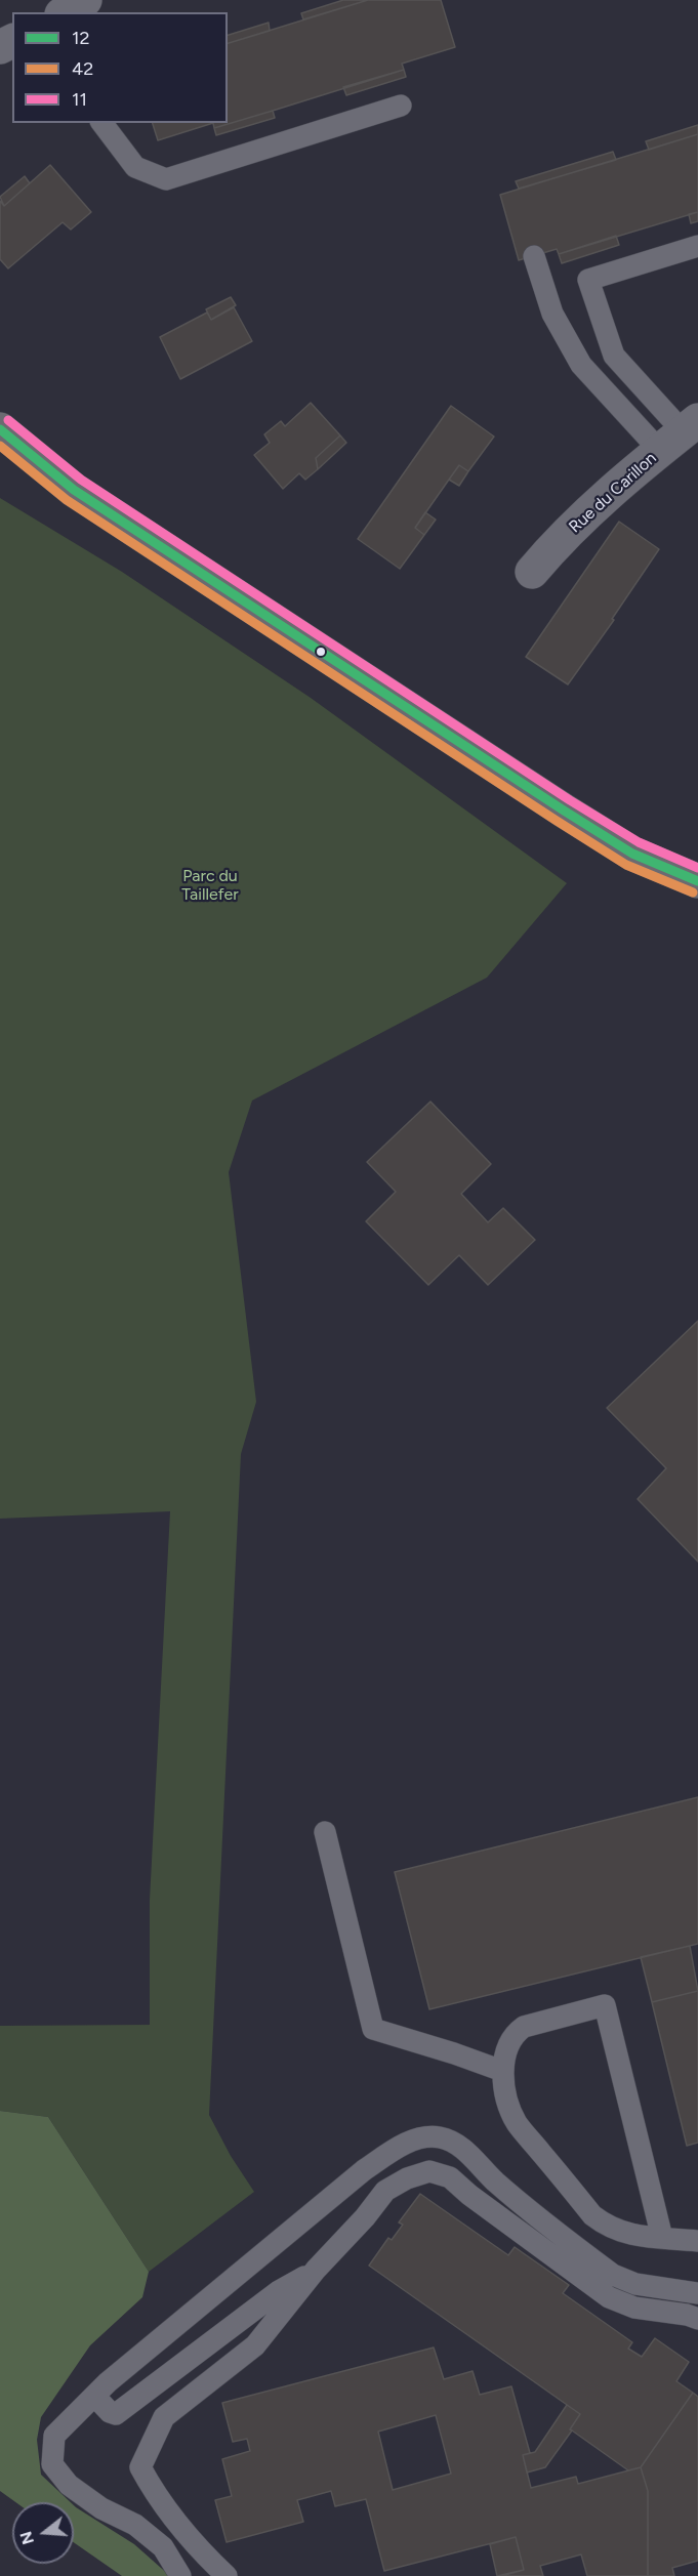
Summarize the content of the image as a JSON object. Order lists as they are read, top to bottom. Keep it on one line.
{"streets":{"street":["Rue du Carillon"]},"parks":["Parc du Taillefer"],"lines":["transit line 11","transit line 12","transit line 42"],"legend":["12","42","11"],"north":"left"}
